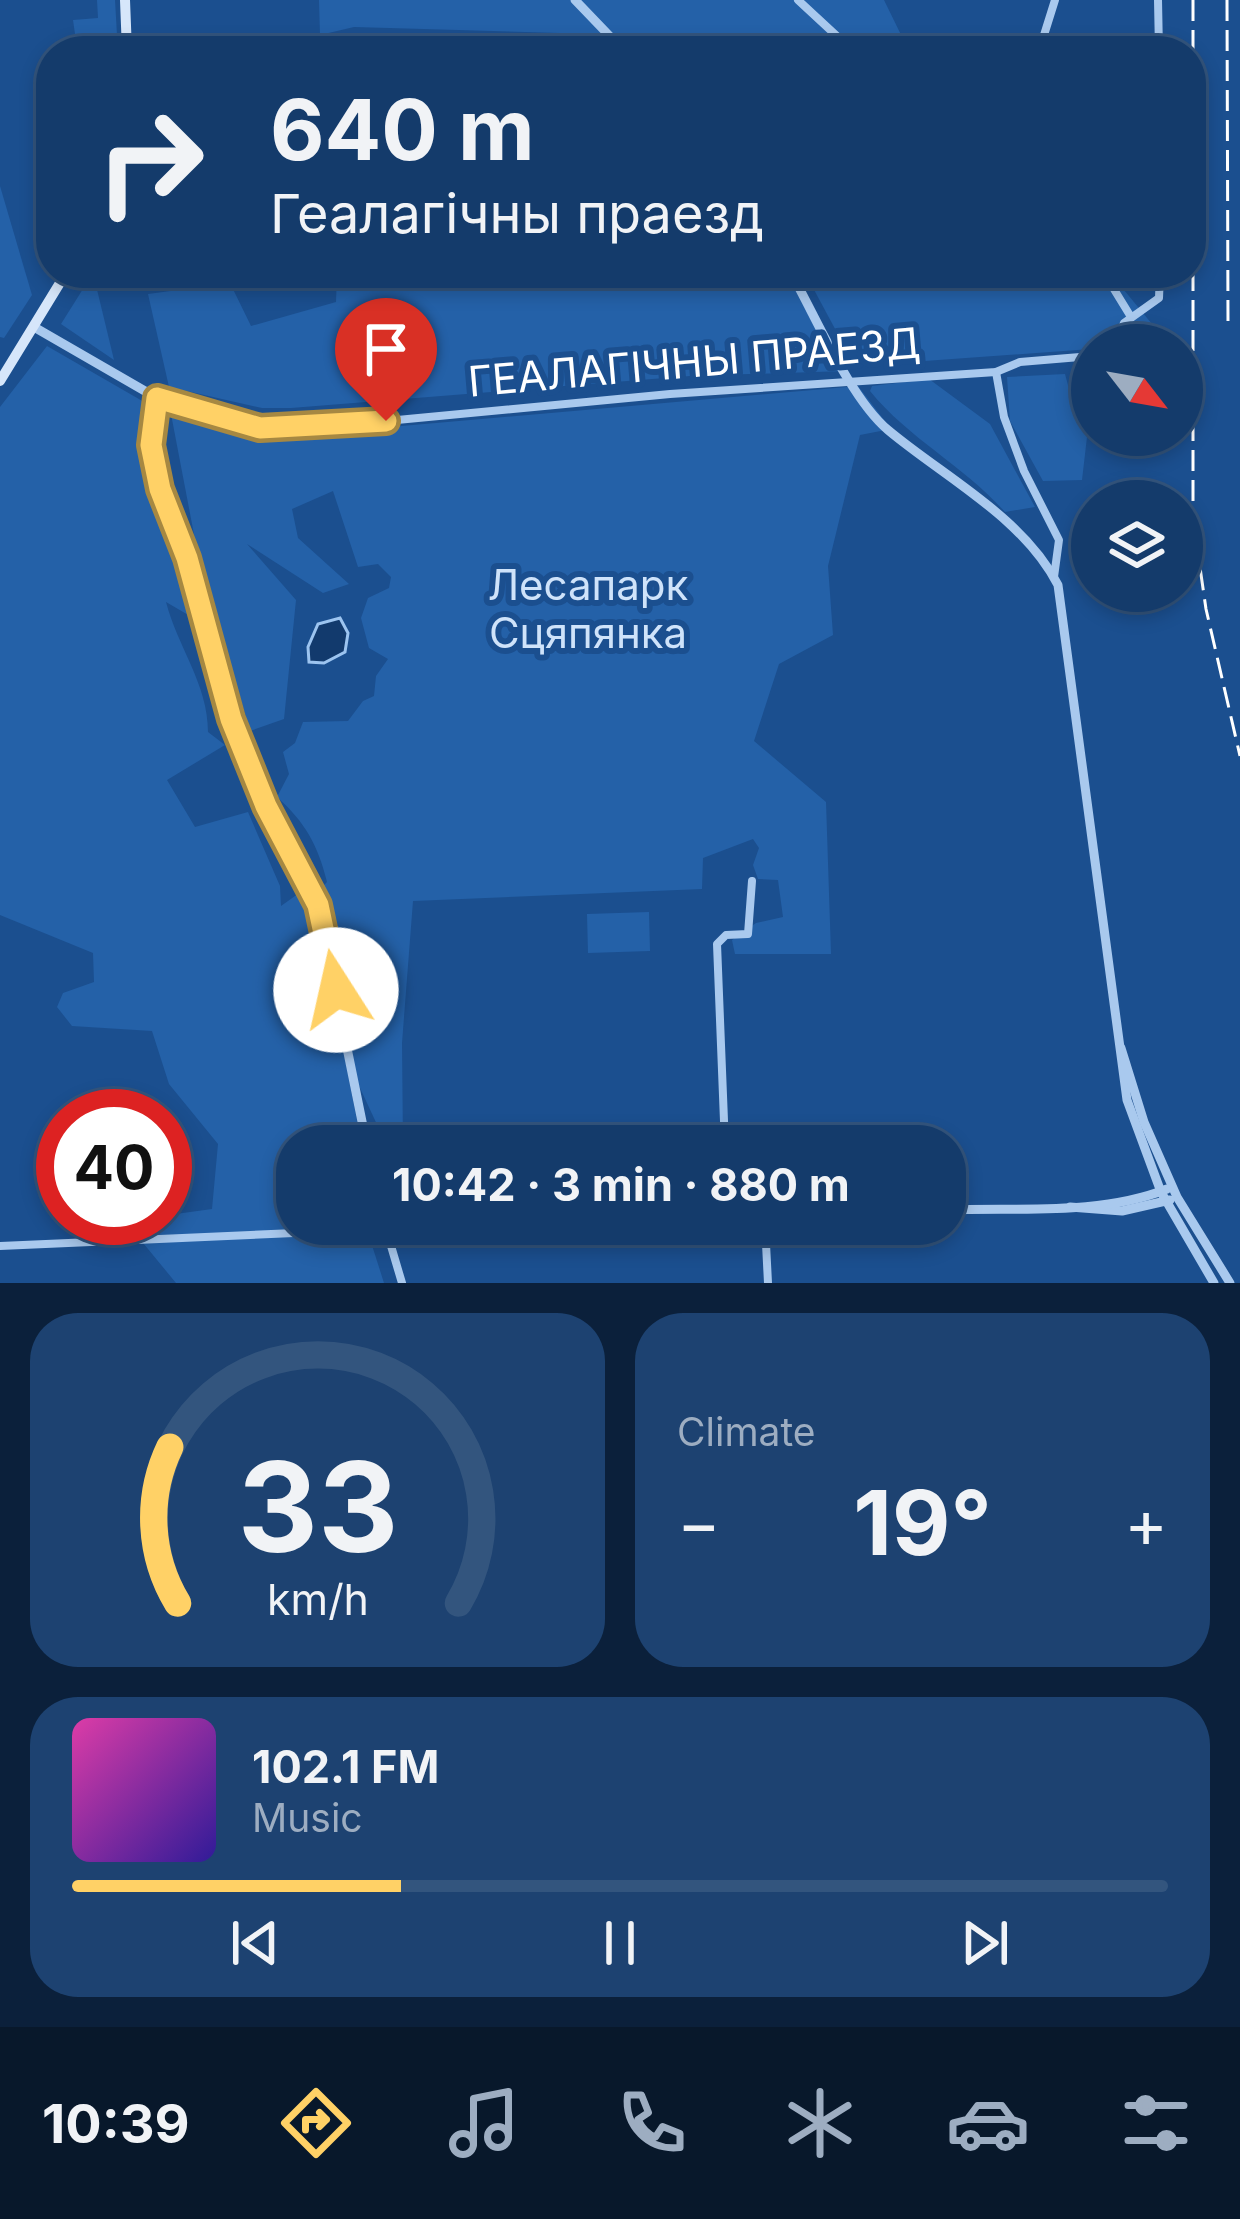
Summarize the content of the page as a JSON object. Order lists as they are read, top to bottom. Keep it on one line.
{"streets":{"street":["ГЕАЛАГІЧНЫ ПРАЕЗД"]},"parks":["Лесапарк Сцяпянка"],"north":"bottom right","page":{"turn":["640 m","Геалагічны праезд"],"limit":"40","trip":"10:42 · 3 min · 880 m","tile":"Climate","heat":["−","19°","+"],"song":["102.1 FM","Music"],"tabs":"10:39","gauge":["33","km/h"]}}
